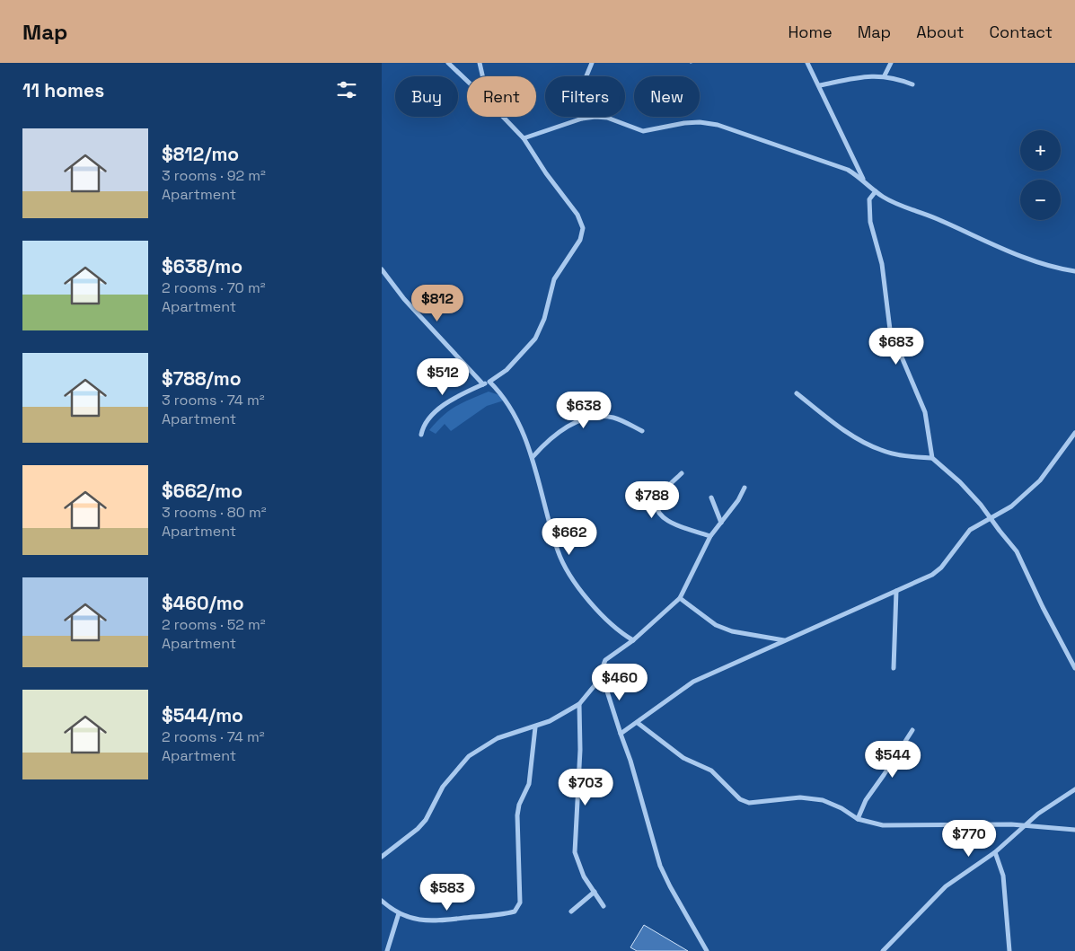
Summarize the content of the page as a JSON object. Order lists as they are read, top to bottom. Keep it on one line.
{"page":{"header":"Map","nav":["Home","Map","About","Contact"],"heading":"11 homes","chip":["Buy","Rent","Filters","New"],"list":[{"name":"$812/mo","note":"3 rooms · 92 m² · Apartment"},{"name":"$638/mo","note":"2 rooms · 70 m² · Apartment"},{"name":"$788/mo","note":"3 rooms · 74 m² · Apartment"},{"name":"$662/mo","note":"3 rooms · 80 m² · Apartment"},{"name":"$460/mo","note":"2 rooms · 52 m² · Apartment"},{"name":"$544/mo","note":"2 rooms · 74 m² · Apartment"}],"map_buttons":["+","−"],"price":["$812","$683","$512","$638","$788","$662","$460","$544","$703","$770","$583"]}}
